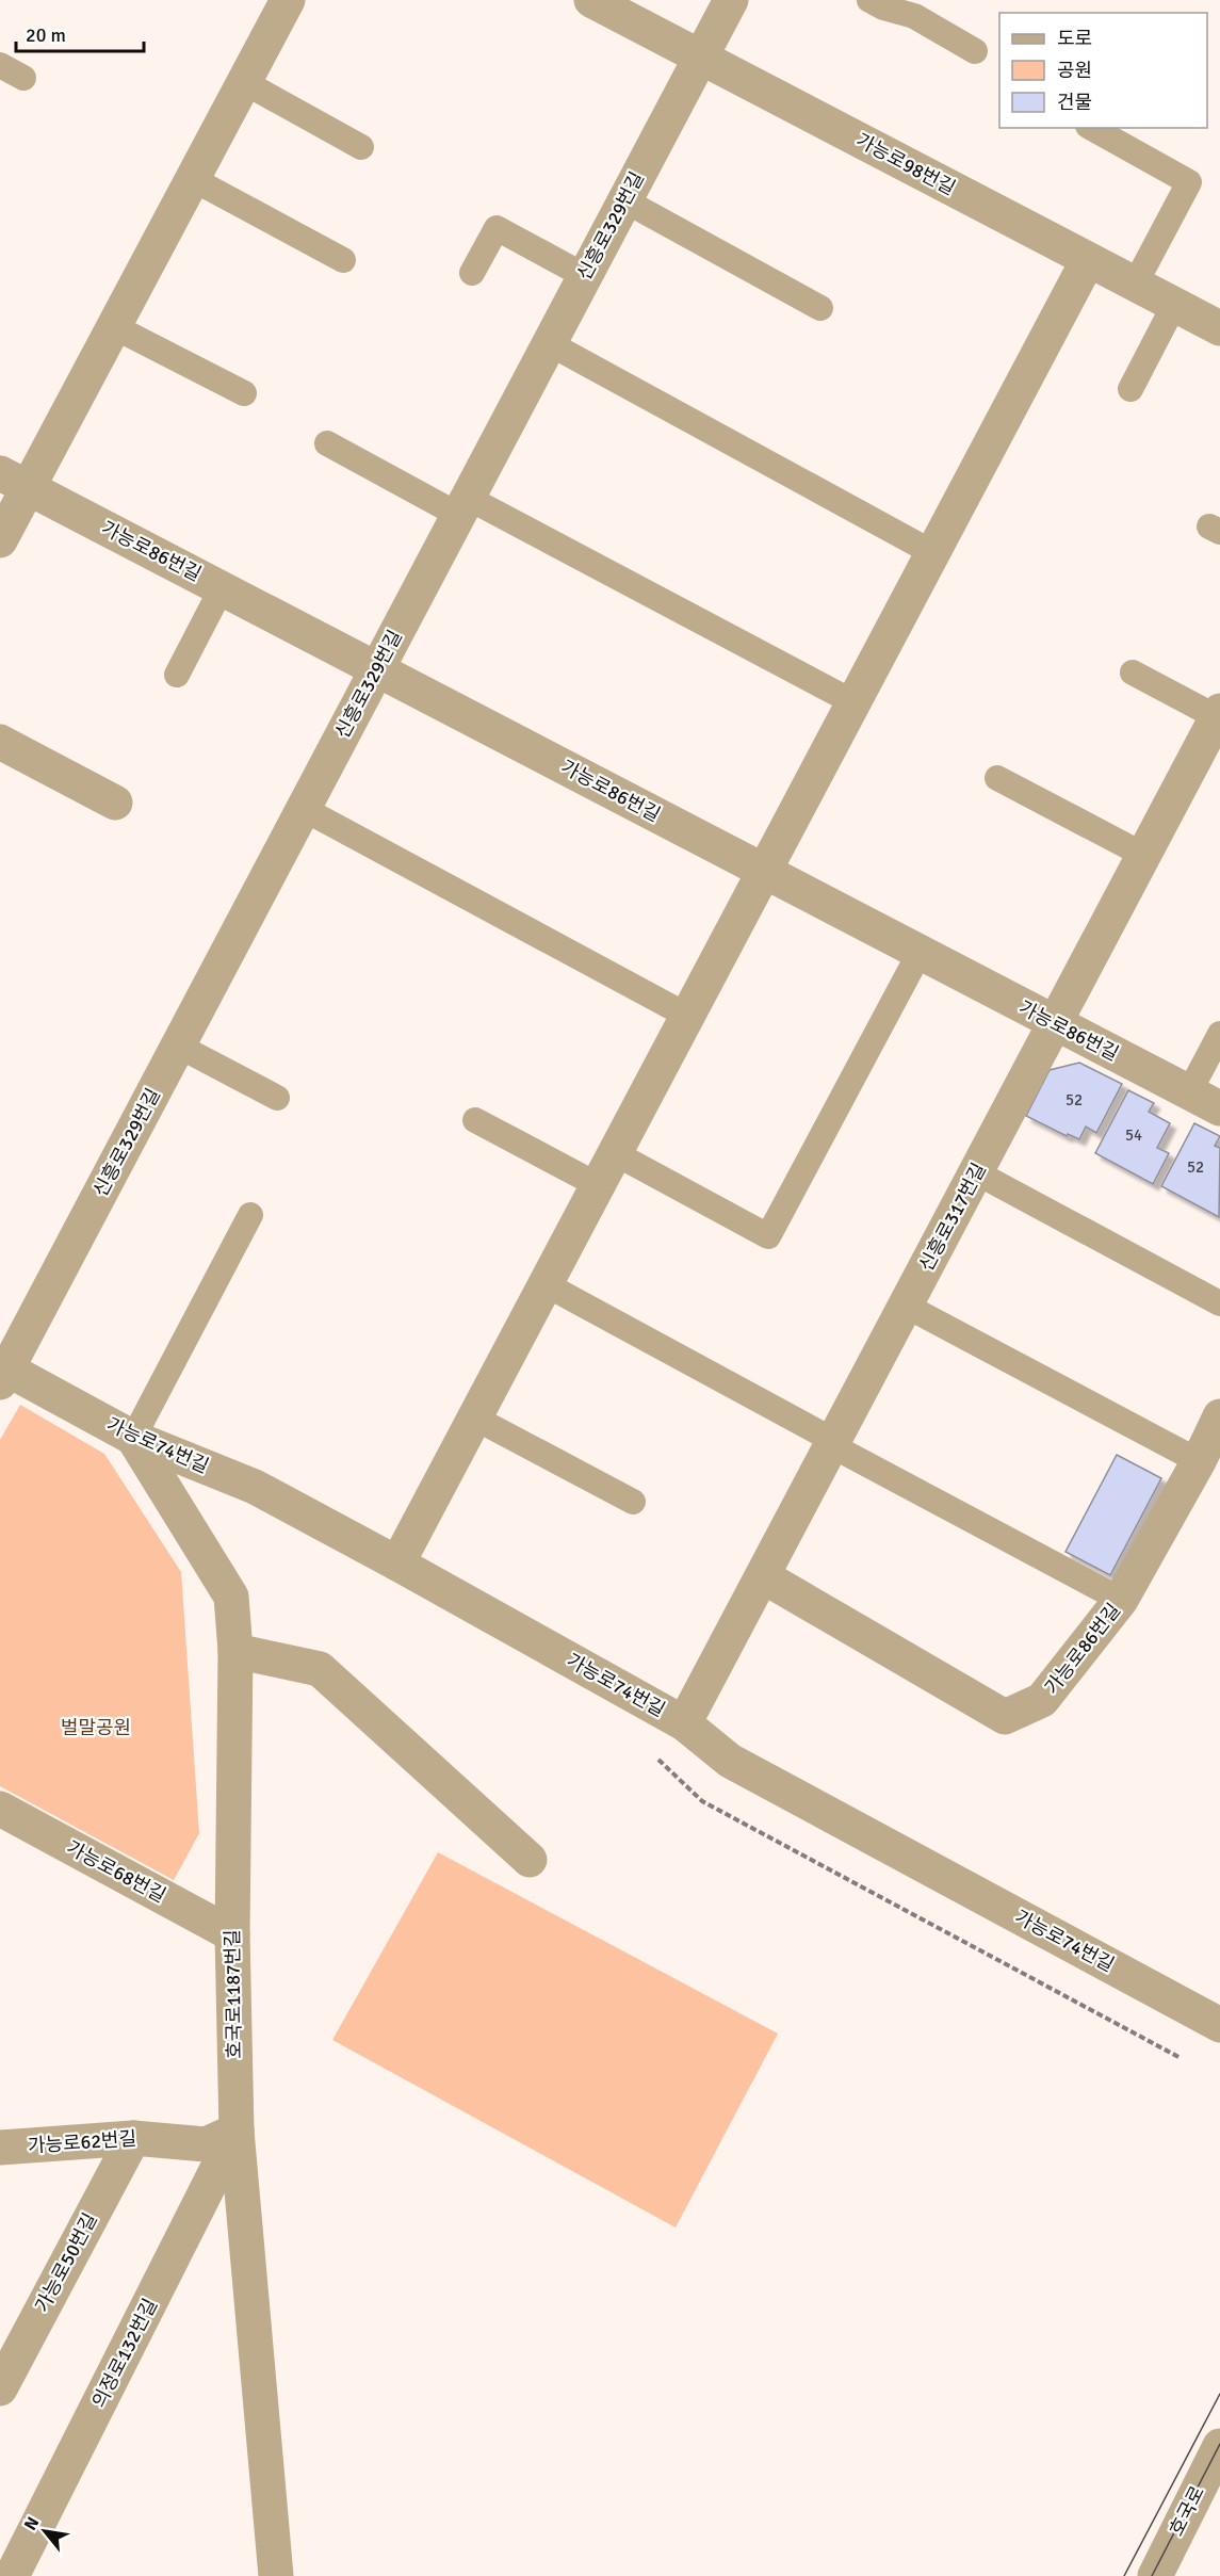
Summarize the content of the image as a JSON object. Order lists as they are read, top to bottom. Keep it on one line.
{"streets":{"street":["가능로98번길","신흥로329번길","가능로86번길","신흥로317번길","가능로74번길","가능로68번길","호국로1187번길","가능로62번길","가능로50번길","의정로132번길","호국로"]},"crossings":[["가능로98번길","신흥로329번길"],["신흥로329번길","가능로86번길"],["신흥로329번길","가능로74번길"],["가능로86번길","신흥로317번길"],["신흥로317번길","가능로74번길"],["가능로74번길","호국로1187번길"],["가능로68번길","호국로1187번길"],["호국로1187번길","가능로62번길"],["호국로1187번길","의정로132번길"],["가능로62번길","가능로50번길"],["가능로62번길","의정로132번길"]],"parks":["벌말공원"],"house_numbers":["52","54","52"],"legend":["도로","공원","건물"],"scale_bar":"20 m","north":"top left"}
